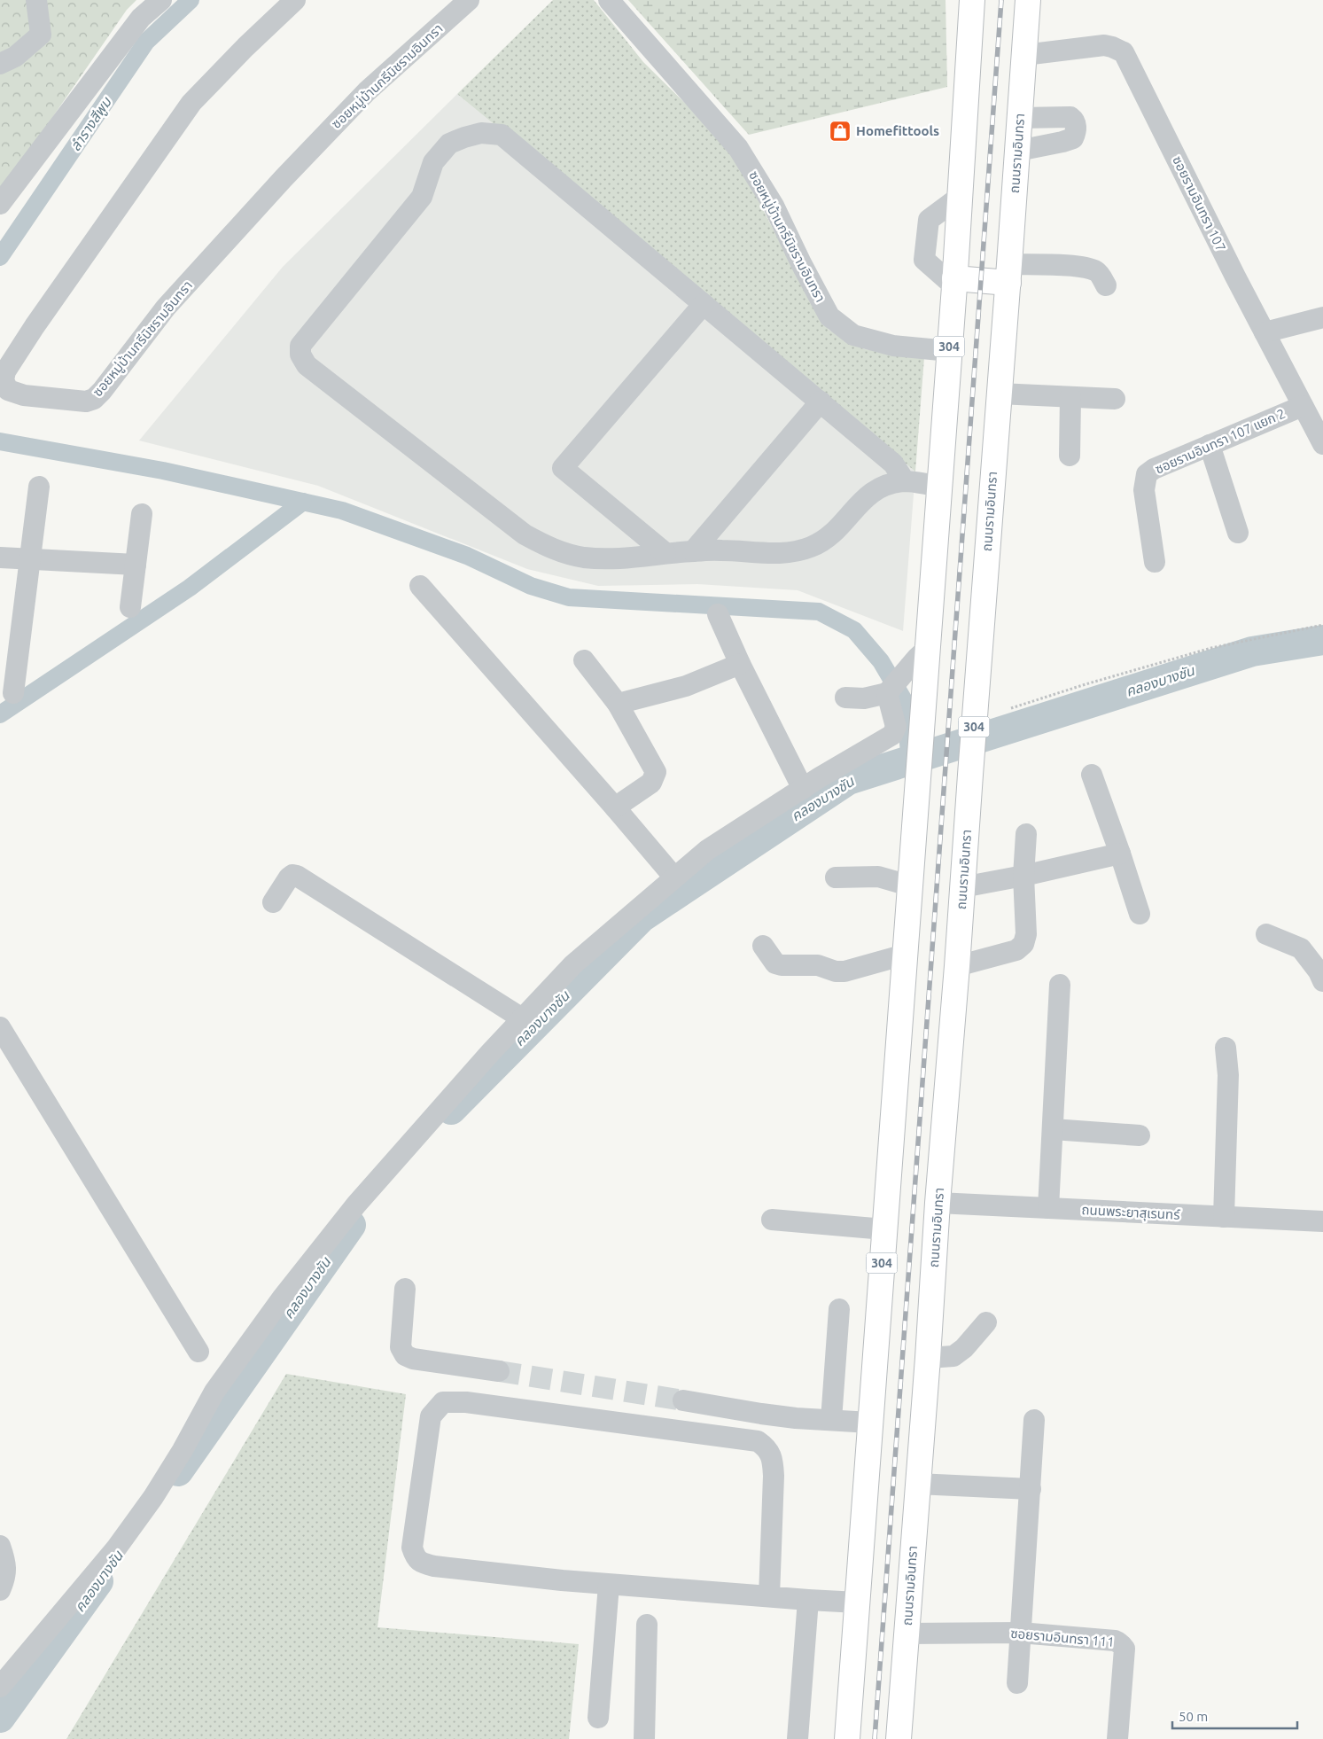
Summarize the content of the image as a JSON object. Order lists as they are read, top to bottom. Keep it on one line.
{"streets":{"highway":["ถนนรามอินทรา","304"],"street":["ซอยหมู่บ้านกรีนิชรามอินทรา","ซอยรามอินทรา 107","ซอยรามอินทรา 107 แยก 2","ถนนพระยาสุเรนทร์","ซอยรามอินทรา 111"]},"crossings":[["ซอยหมู่บ้านกรีนิชรามอินทรา","304"],["ถนนรามอินทรา","ซอยรามอินทรา 107"],["ถนนรามอินทรา","ถนนพระยาสุเรนทร์"],["ถนนรามอินทรา","ซอยรามอินทรา 111"],["ซอยรามอินทรา 107","ซอยรามอินทรา 107 แยก 2"]],"water":["ลำรางสีพูม","คลองบางชัน"],"places":{"shop":["Homefittools"]},"scale_bar":"50 m"}
